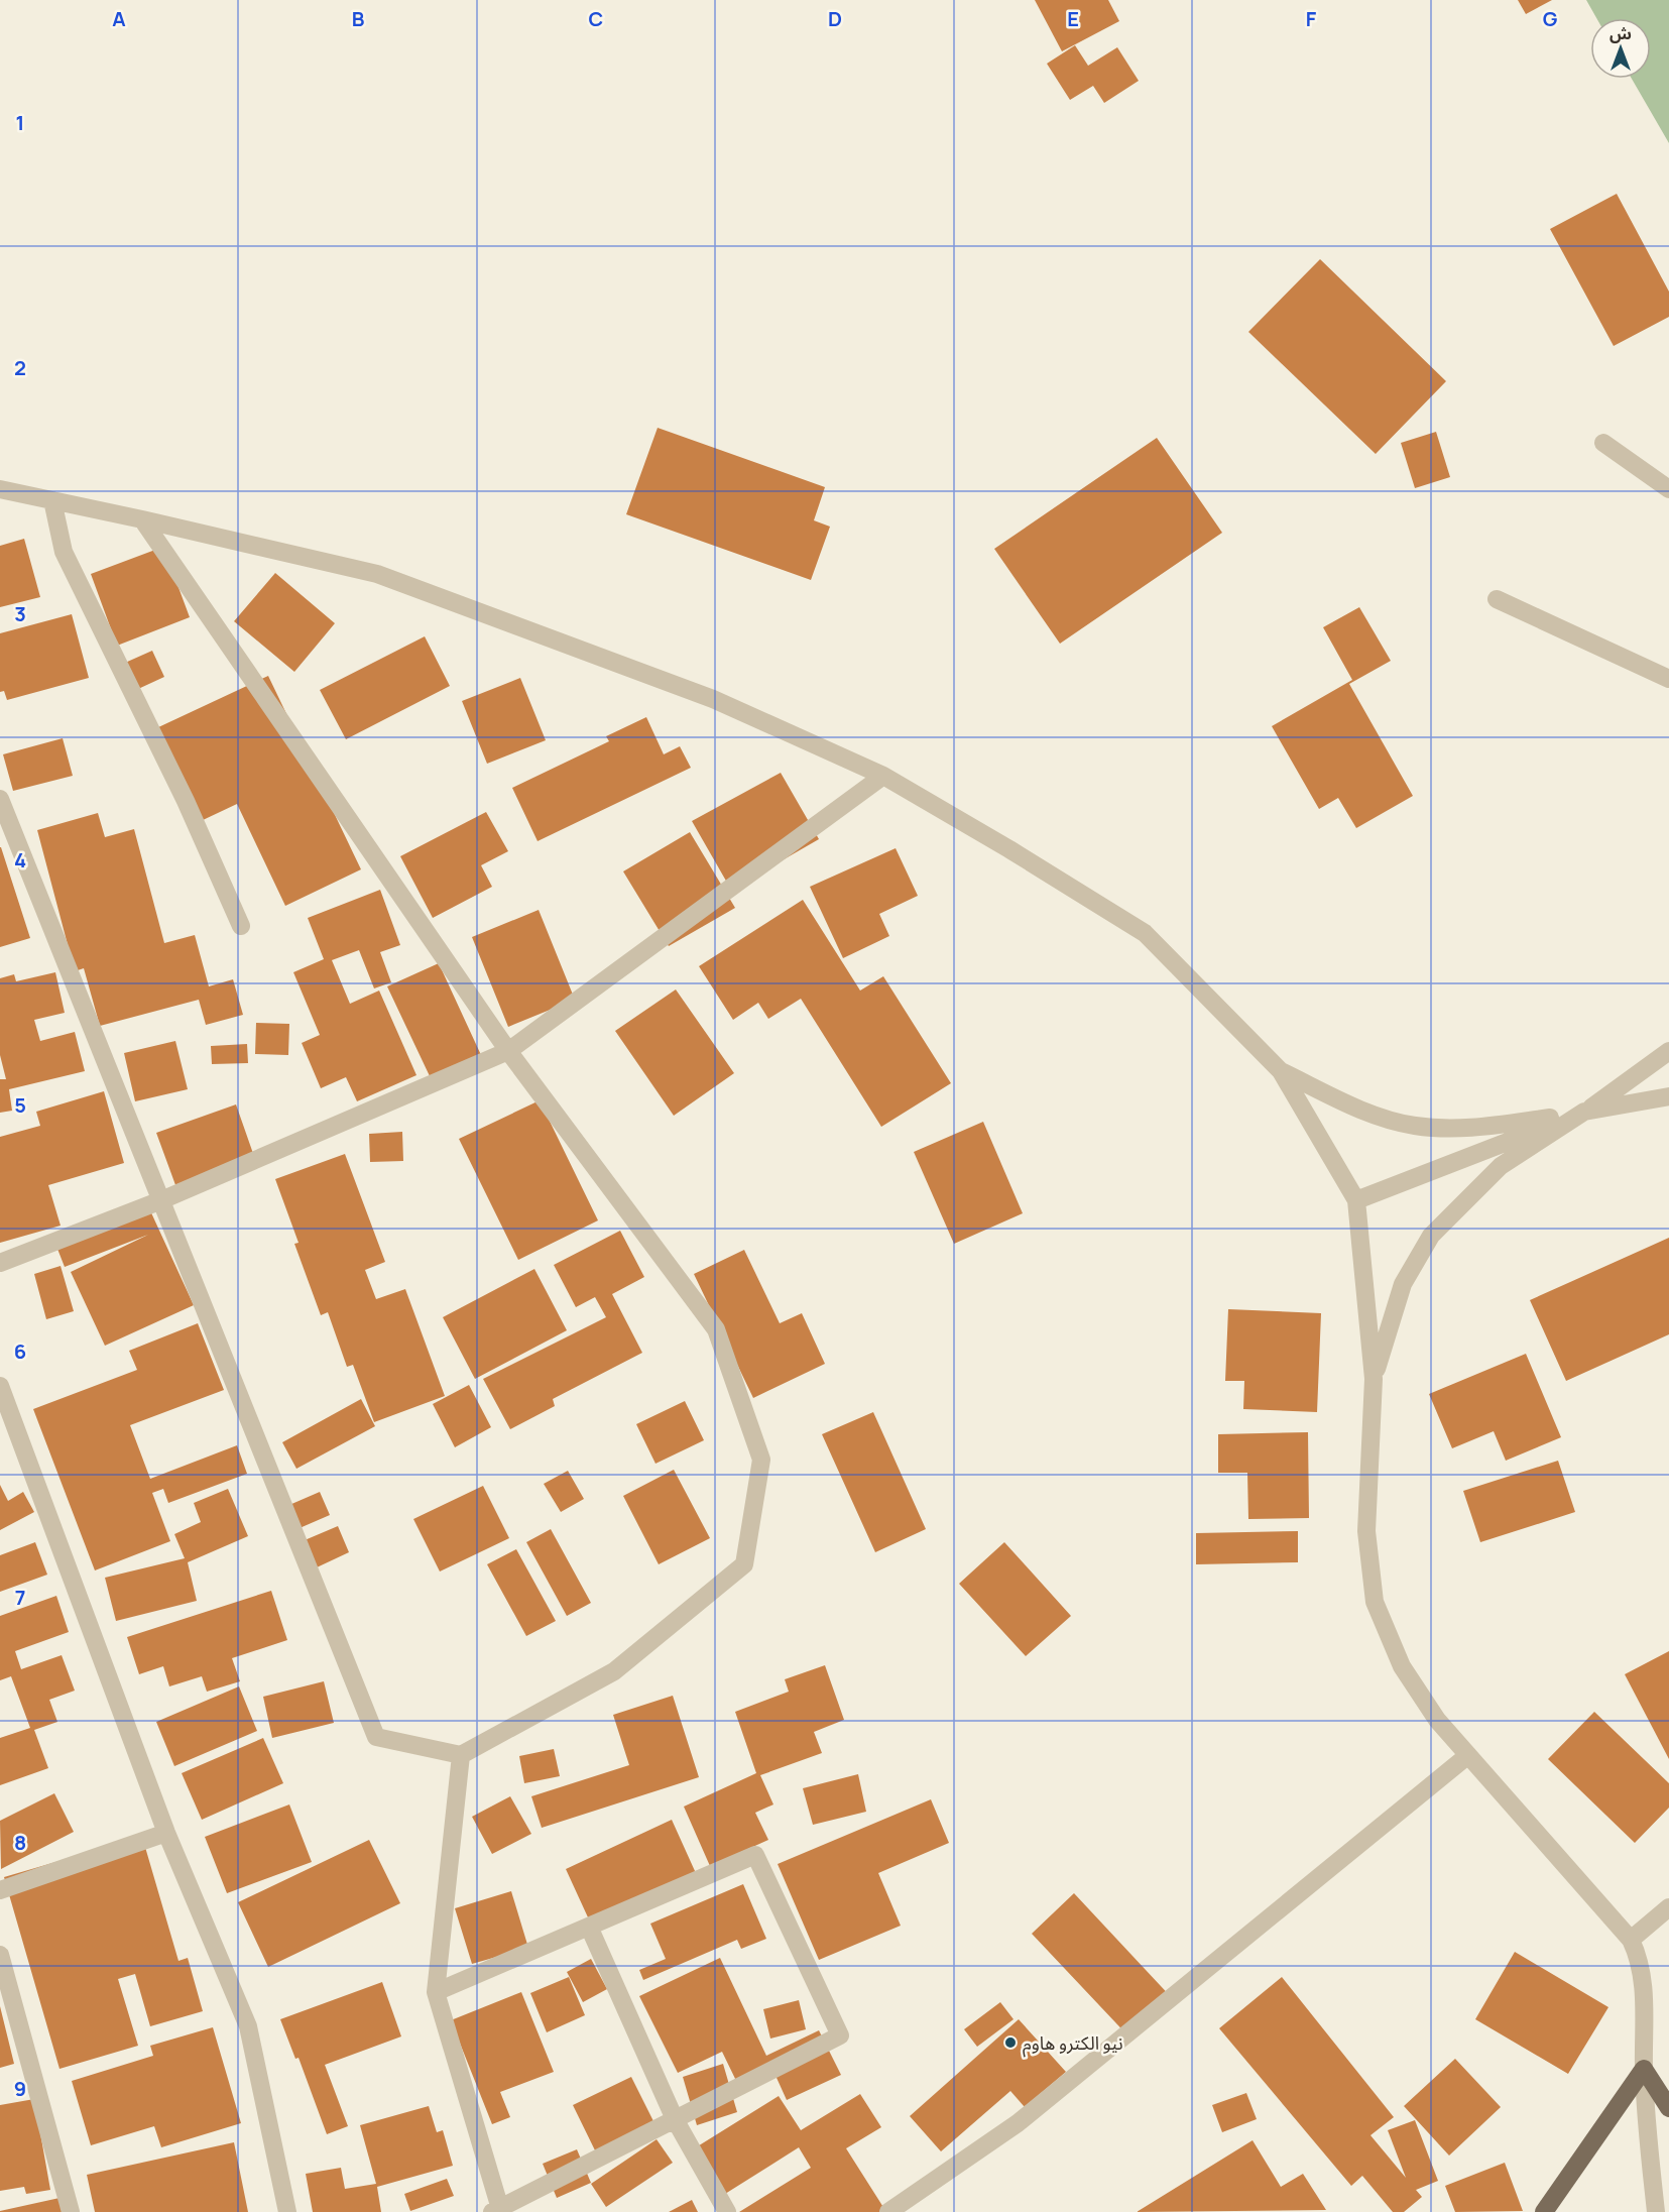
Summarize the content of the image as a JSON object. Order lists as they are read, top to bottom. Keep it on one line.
{"places":["نيو الكترو هاوم"],"north":"top","grid":{"columns":["A","B","C","D","E","F","G"],"rows":["1","2","3","4","5","6","7","8","9"]}}
